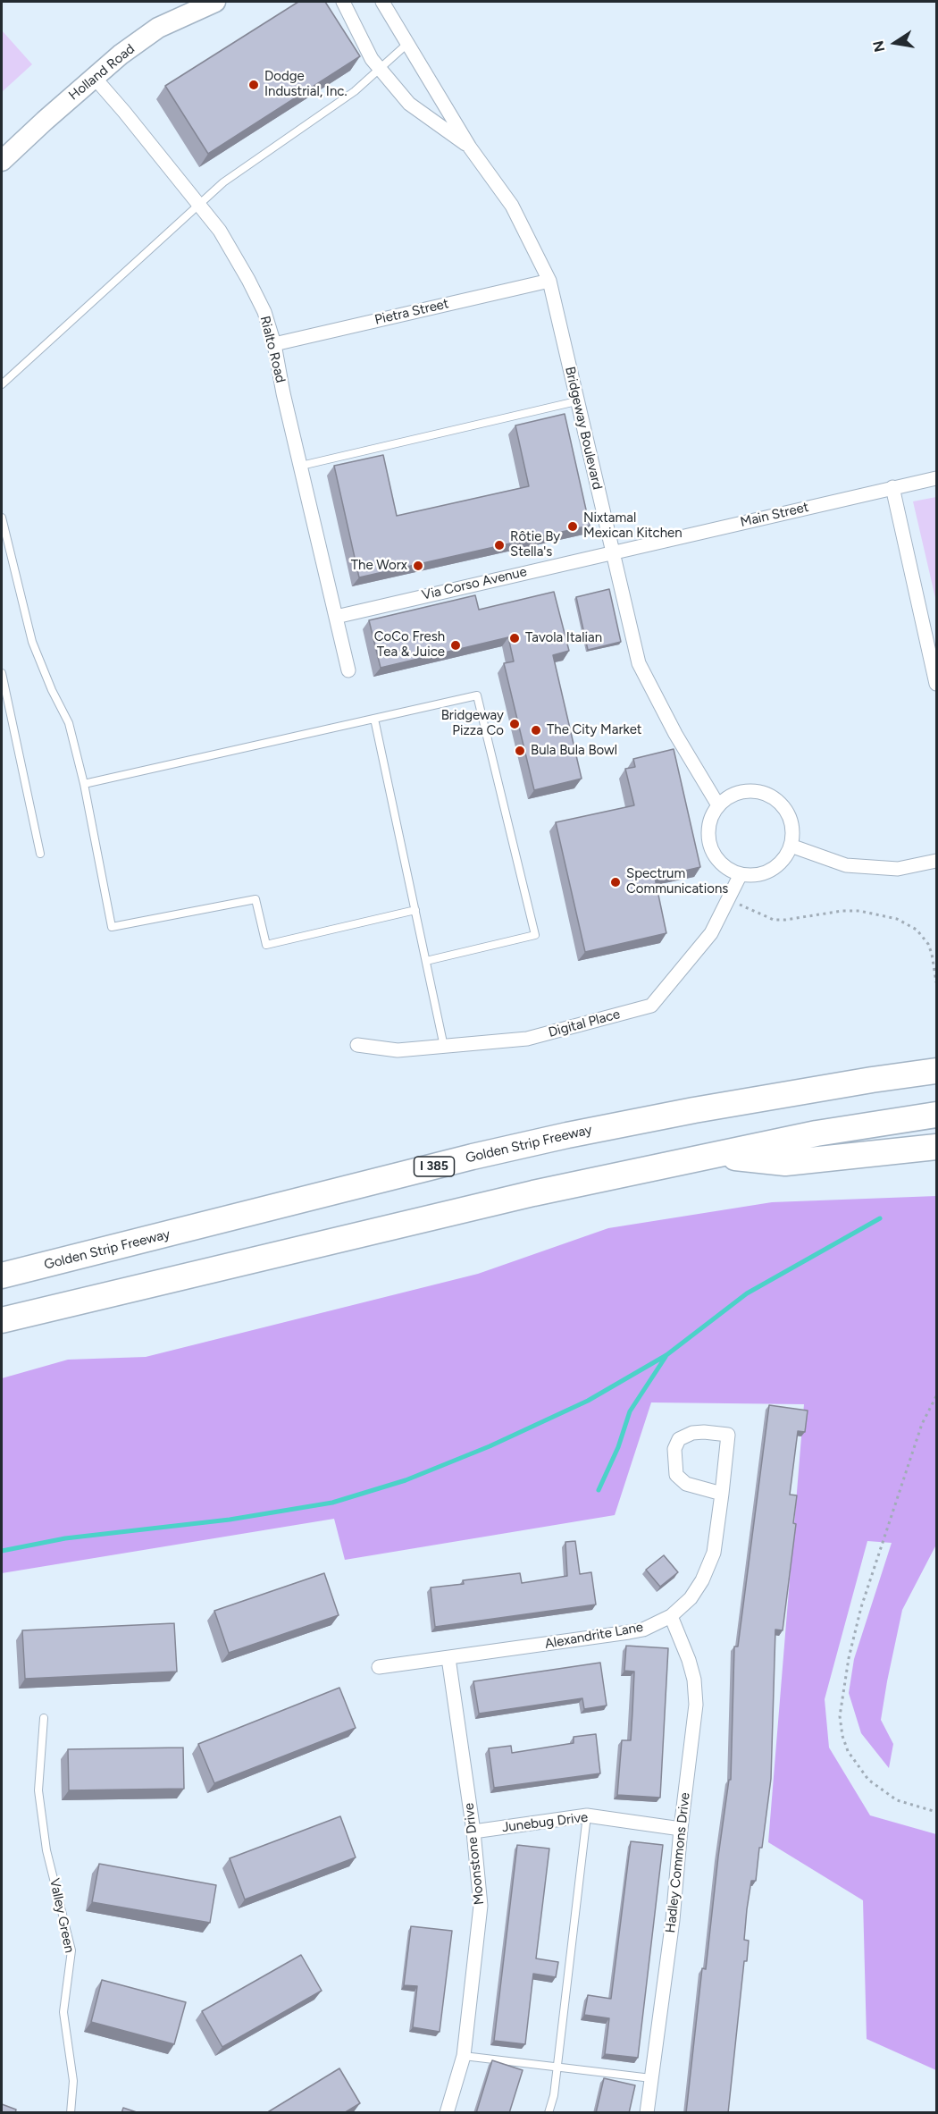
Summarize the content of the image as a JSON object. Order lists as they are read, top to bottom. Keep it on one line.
{"streets":{"highway":["Golden Strip Freeway","I 385"],"street":["Holland Road","Pietra Street","Rialto Road","Bridgeway Boulevard","Main Street","Via Corso Avenue","Digital Place","Alexandrite Lane","Junebug Drive","Moonstone Drive","Hadley Commons Drive"],"lane":["Valley Green"]},"crossings":[["Holland Road","Rialto Road"],["Pietra Street","Rialto Road"],["Pietra Street","Bridgeway Boulevard"],["Rialto Road","Via Corso Avenue"],["Bridgeway Boulevard","Main Street"],["Bridgeway Boulevard","Via Corso Avenue"],["Bridgeway Boulevard","Digital Place"],["Main Street","Via Corso Avenue"],["Alexandrite Lane","Moonstone Drive"],["Alexandrite Lane","Hadley Commons Drive"],["Junebug Drive","Moonstone Drive"],["Junebug Drive","Hadley Commons Drive"]],"places":["Dodge Industrial, Inc.","Nixtamal Mexican Kitchen","Rôtie By Stella's","The Worx","Tavola Italian","CoCo Fresh Tea & Juice","Bridgeway Pizza Co","The City Market","Bula Bula Bowl","Spectrum Communications"],"north":"left"}
